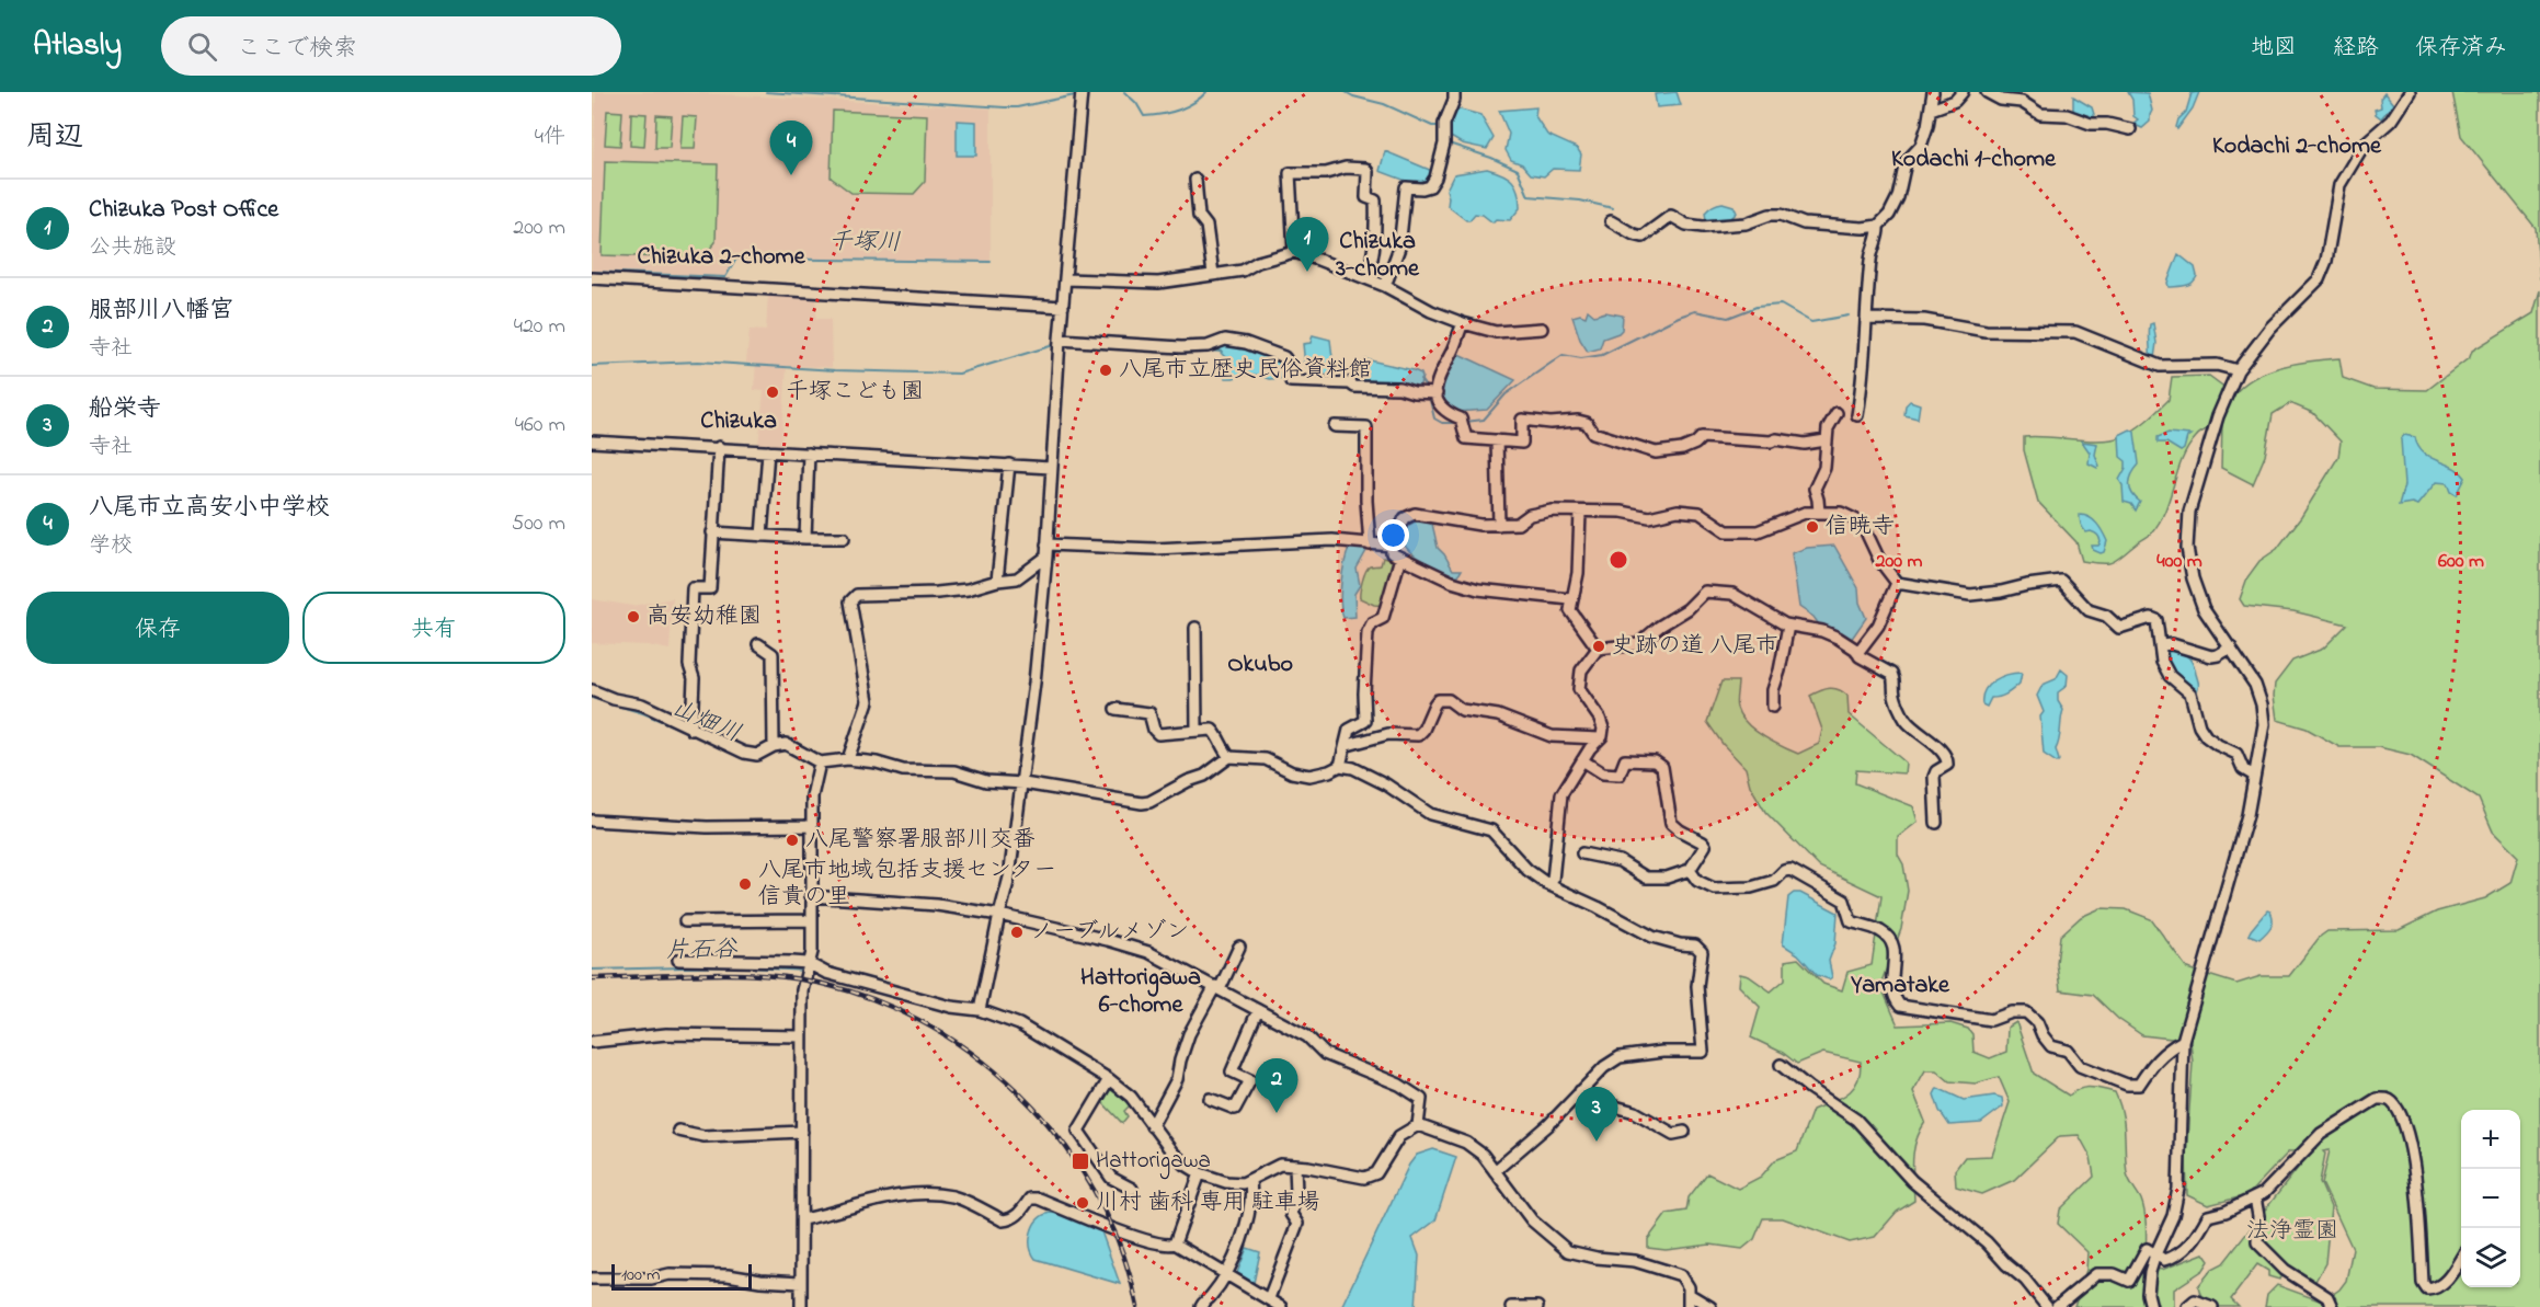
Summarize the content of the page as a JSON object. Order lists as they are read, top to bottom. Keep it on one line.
{"districts":["Kodachi 2-chome","Kodachi 1-chome","Chizuka 3-chome","Chizuka 2-chome","Chizuka","Okubo","Hattorigawa 6-chome","Yamatake"],"water":["千塚川","山畑川","片石谷"],"parks":["法浄霊園"],"places":{"other":["八尾市立歴史民俗資料館","千塚こども園","信暁寺","高安幼稚園","史跡の道 八尾市","八尾警察署服部川交番","八尾市地域包括支援センター 信貴の里","ノーブルメゾン","川村 歯科 専用 駐車場"],"transit":["Hattorigawa"]},"scale_bar":"100 m","page":{"header":"Atlasly","search":"ここで検索","nav":["地図","経路","保存済み"],"heading":["周辺","4件"],"pins":["4","1","2","3"],"list":[{"mark":"1","name":"Chizuka Post Office","note":"公共施設","value":"200 m"},{"mark":"2","name":"服部川八幡宮","note":"寺社","value":"420 m"},{"mark":"3","name":"船栄寺","note":"寺社","value":"460 m"},{"mark":"4","name":"八尾市立高安小中学校","note":"学校","value":"500 m"}],"buttons":["保存","共有"],"map_buttons":["+","−"],"scale":"100 m"},"rings":["200 m","400 m","600 m"]}
